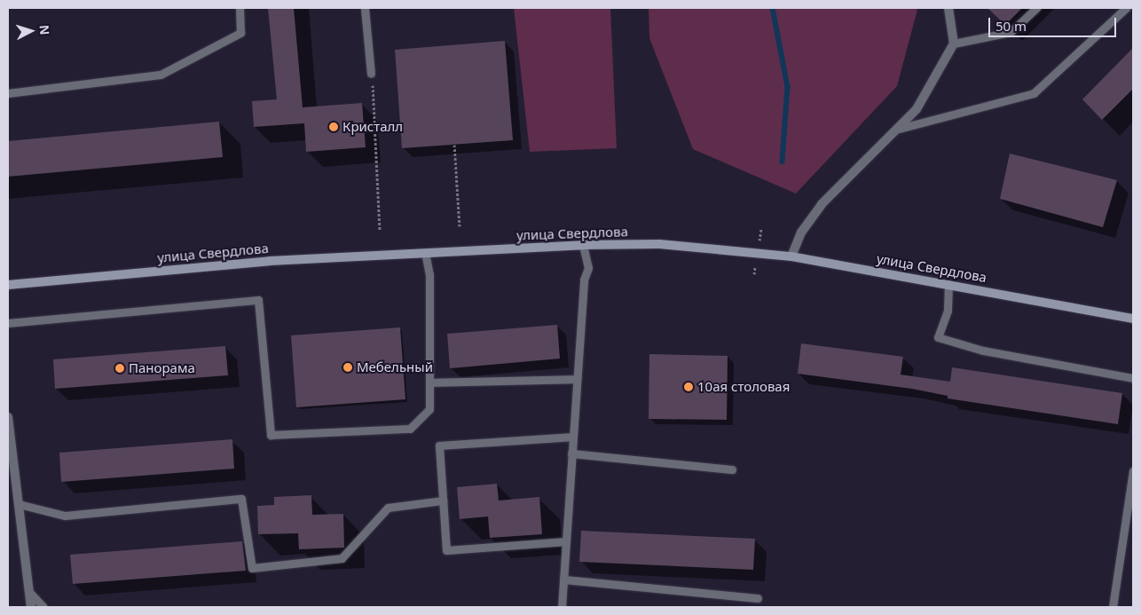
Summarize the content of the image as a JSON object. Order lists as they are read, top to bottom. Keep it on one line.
{"streets":{"main road":["улица Свердлова"]},"places":["Кристалл","Мебельный","Панорама","10ая столовая"],"scale_bar":"50 m","north":"right"}
